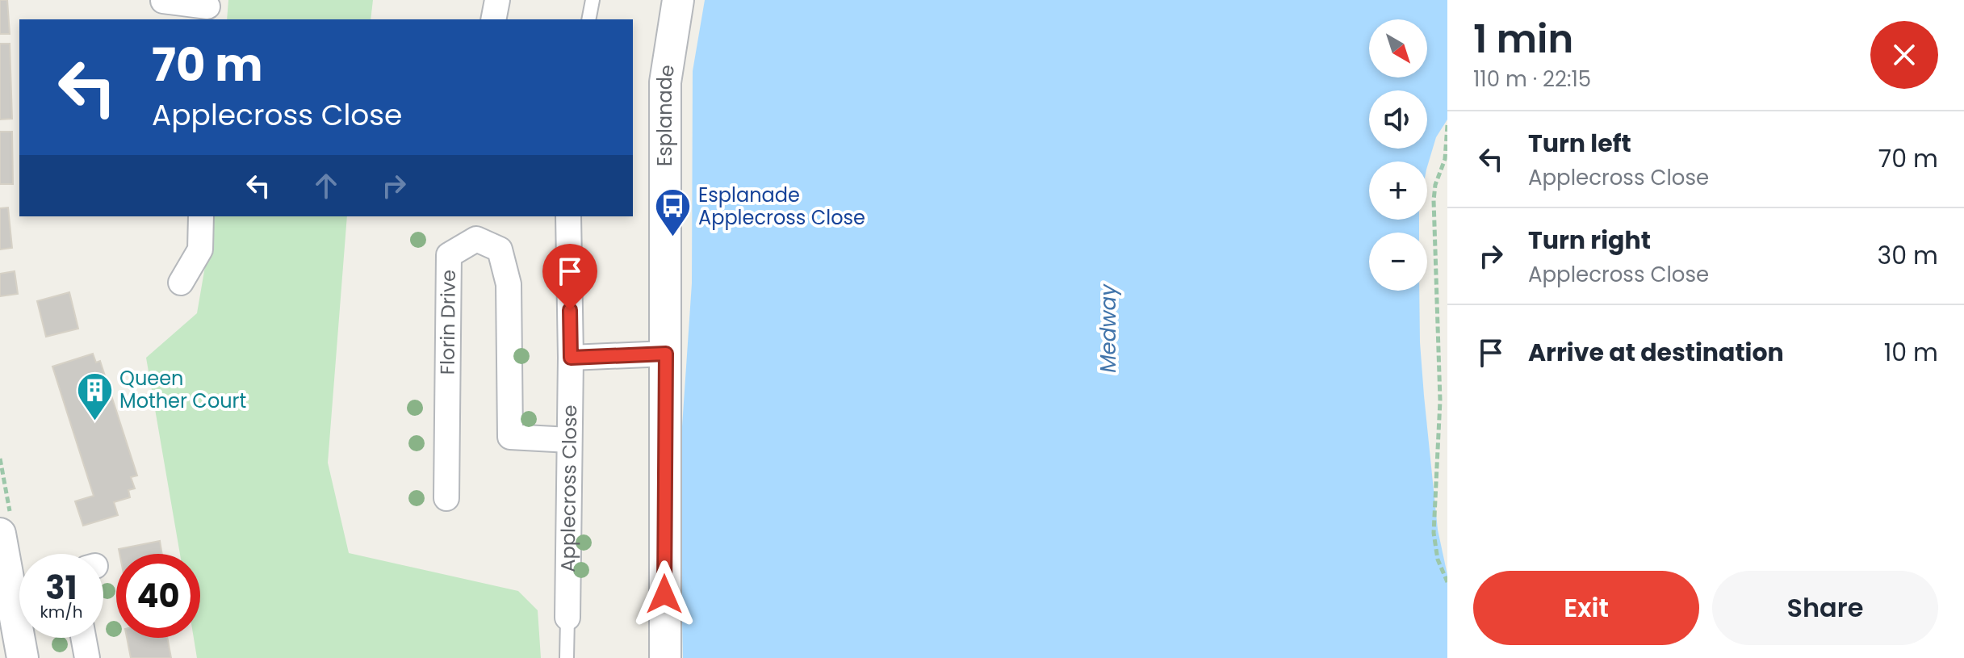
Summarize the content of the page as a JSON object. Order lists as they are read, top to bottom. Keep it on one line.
{"streets":{"street":["Esplanade","Florin Drive","Applecross Close"]},"crossings":[["Florin Drive","Applecross Close"]],"water":["Medway"],"places":{"bus stop":["Esplanade Applecross Close"],"building":["Queen Mother Court"]},"north":"bottom right","page":{"heading":["1 min","110 m · 22:15"],"map_buttons":["+","−"],"turn":["70 m","Applecross Close"],"list":[{"name":"Turn left","note":"Applecross Close","value":"70 m"},{"name":"Turn right","note":"Applecross Close","value":"30 m"},{"name":"Arrive at destination","value":"10 m"}],"speed":"31 km/h","limit":"40","buttons":["Exit","Share"]}}
